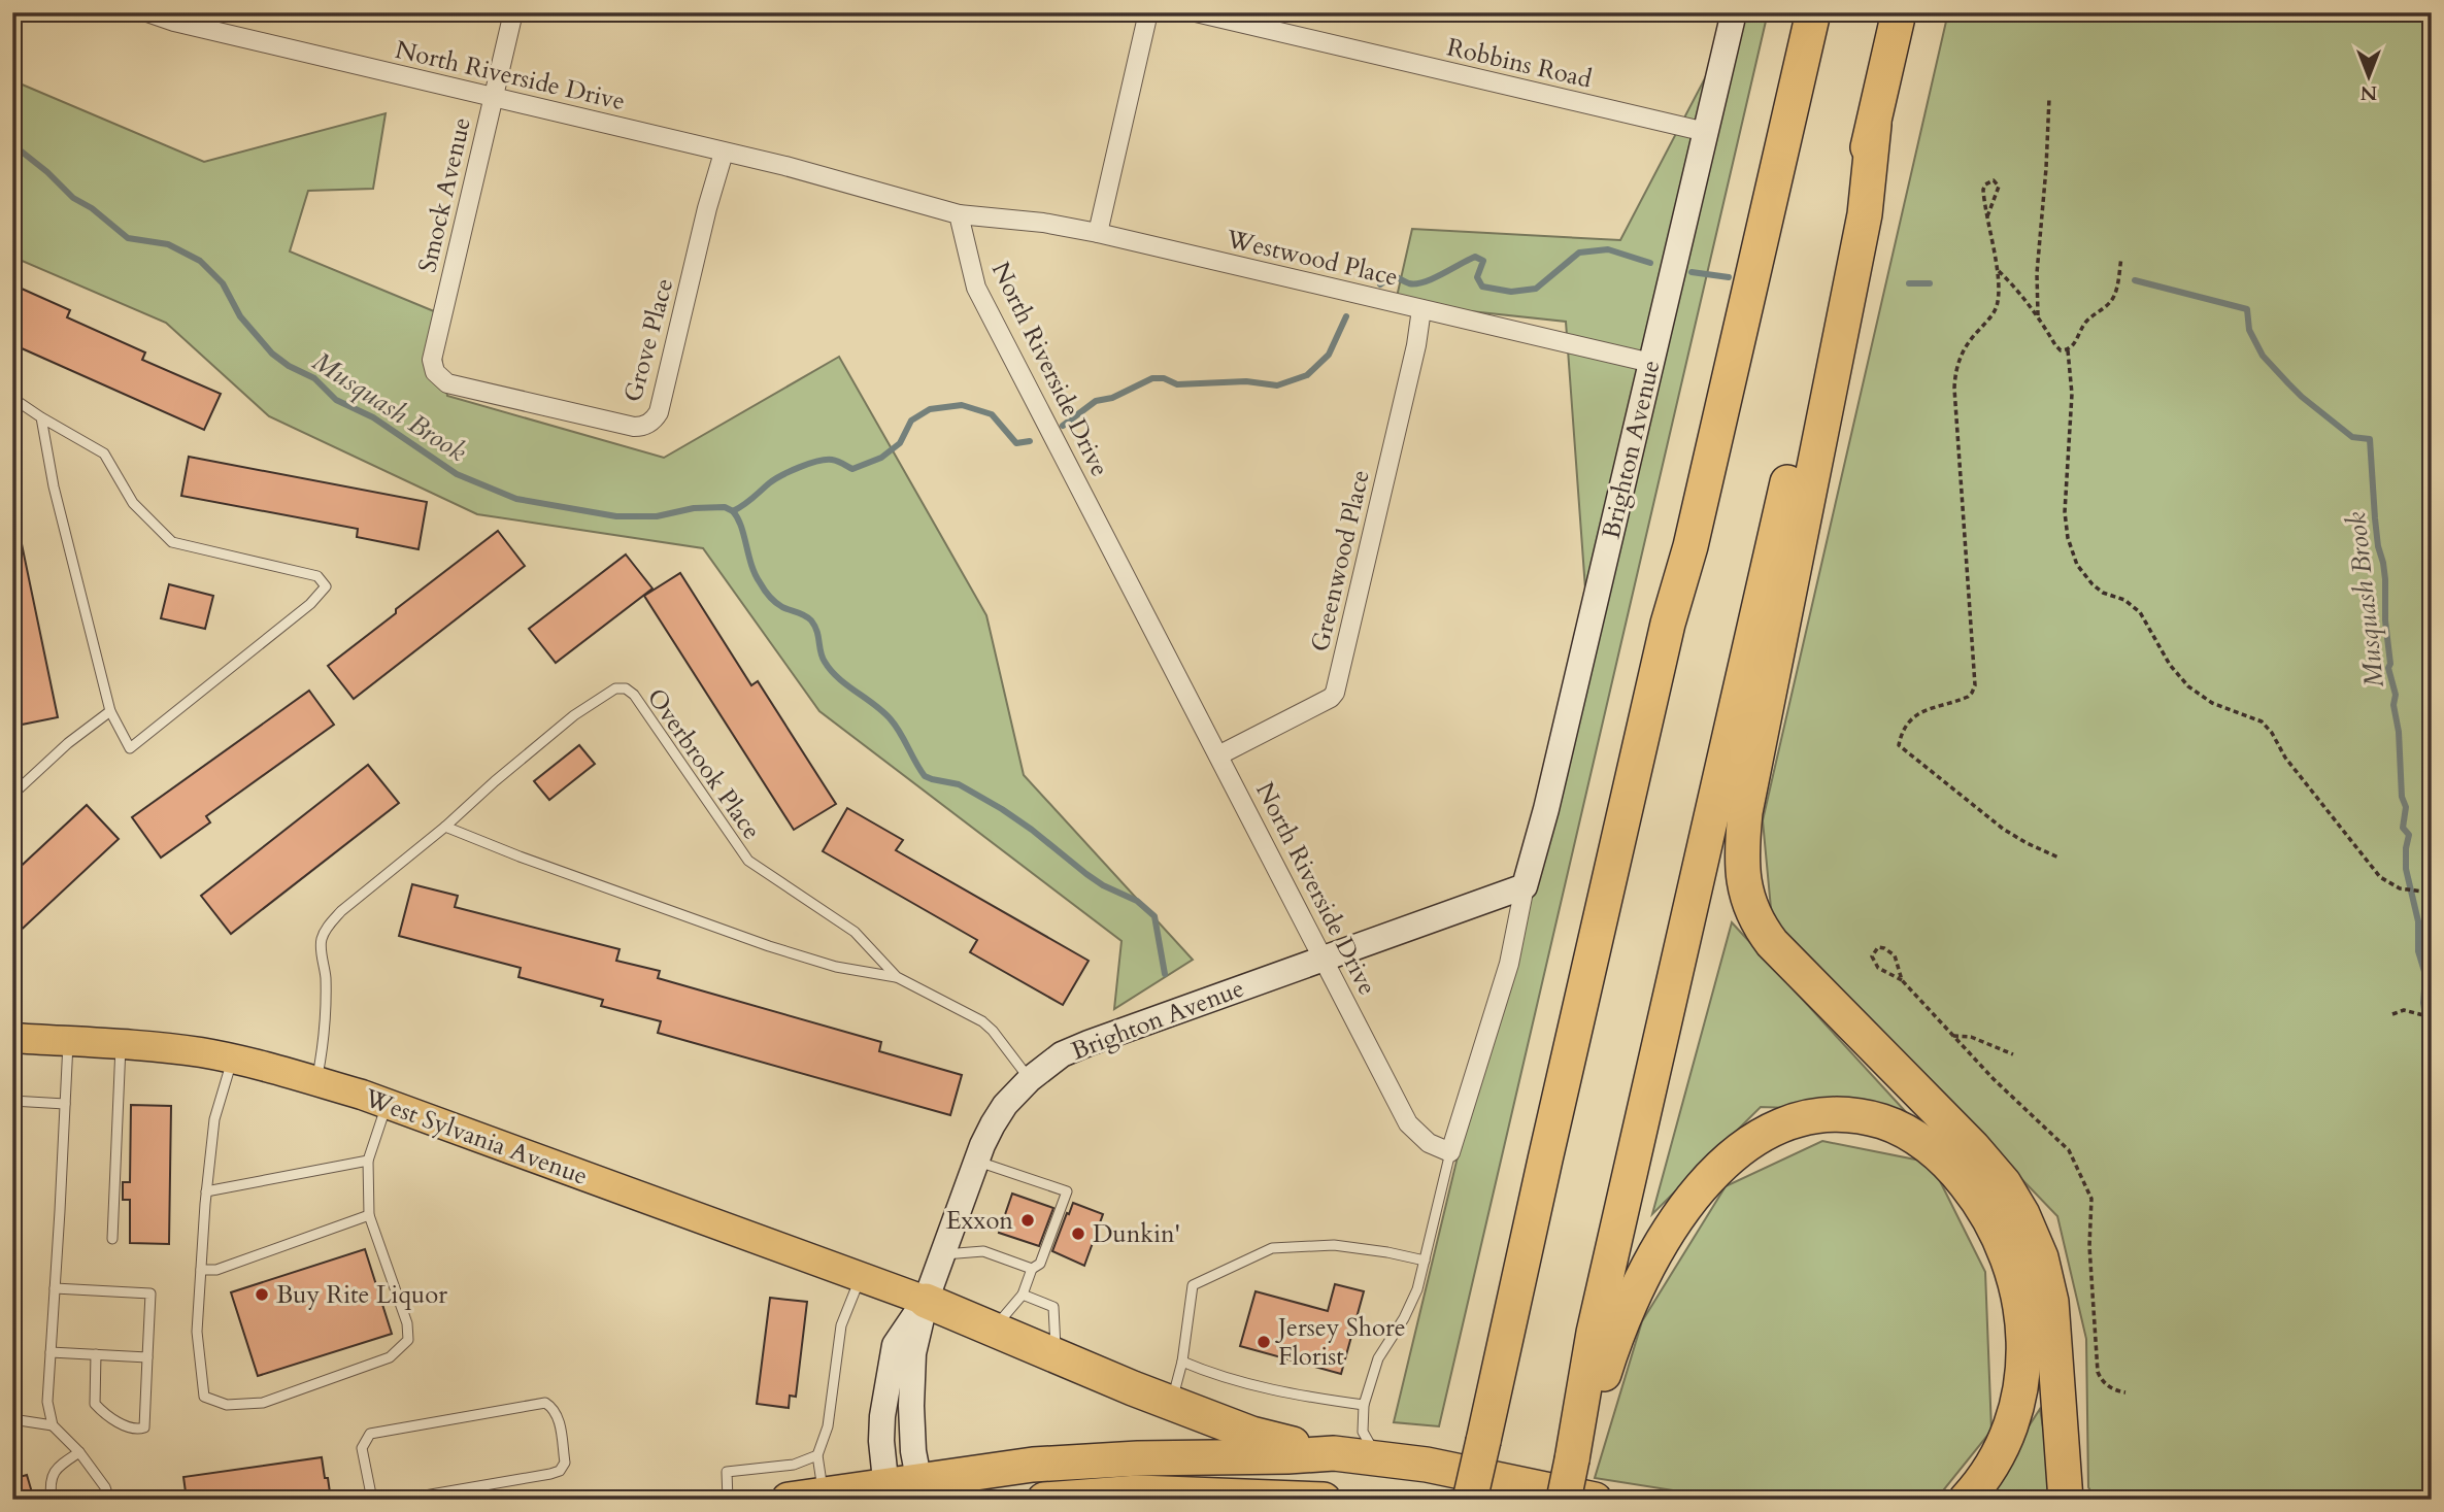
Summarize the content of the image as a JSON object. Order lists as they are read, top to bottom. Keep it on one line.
{"streets":{"main road":["West Sylvania Avenue"],"street":["Robbins Road","North Riverside Drive","Smock Avenue","Westwood Place","Grove Place","Brighton Avenue","Greenwood Place"],"lane":["Overbrook Place"]},"crossings":[["Robbins Road","Brighton Avenue"],["North Riverside Drive","Smock Avenue"],["North Riverside Drive","Westwood Place"],["North Riverside Drive","Grove Place"],["North Riverside Drive","Brighton Avenue"],["North Riverside Drive","Greenwood Place"],["Smock Avenue","Grove Place"],["Westwood Place","Brighton Avenue"],["Westwood Place","Greenwood Place"],["Brighton Avenue","Overbrook Place"],["Brighton Avenue","West Sylvania Avenue"]],"water":["Musquash Brook"],"places":["Exxon","Dunkin'","Buy Rite Liquor","Jersey Shore Florist"],"north":"bottom"}
